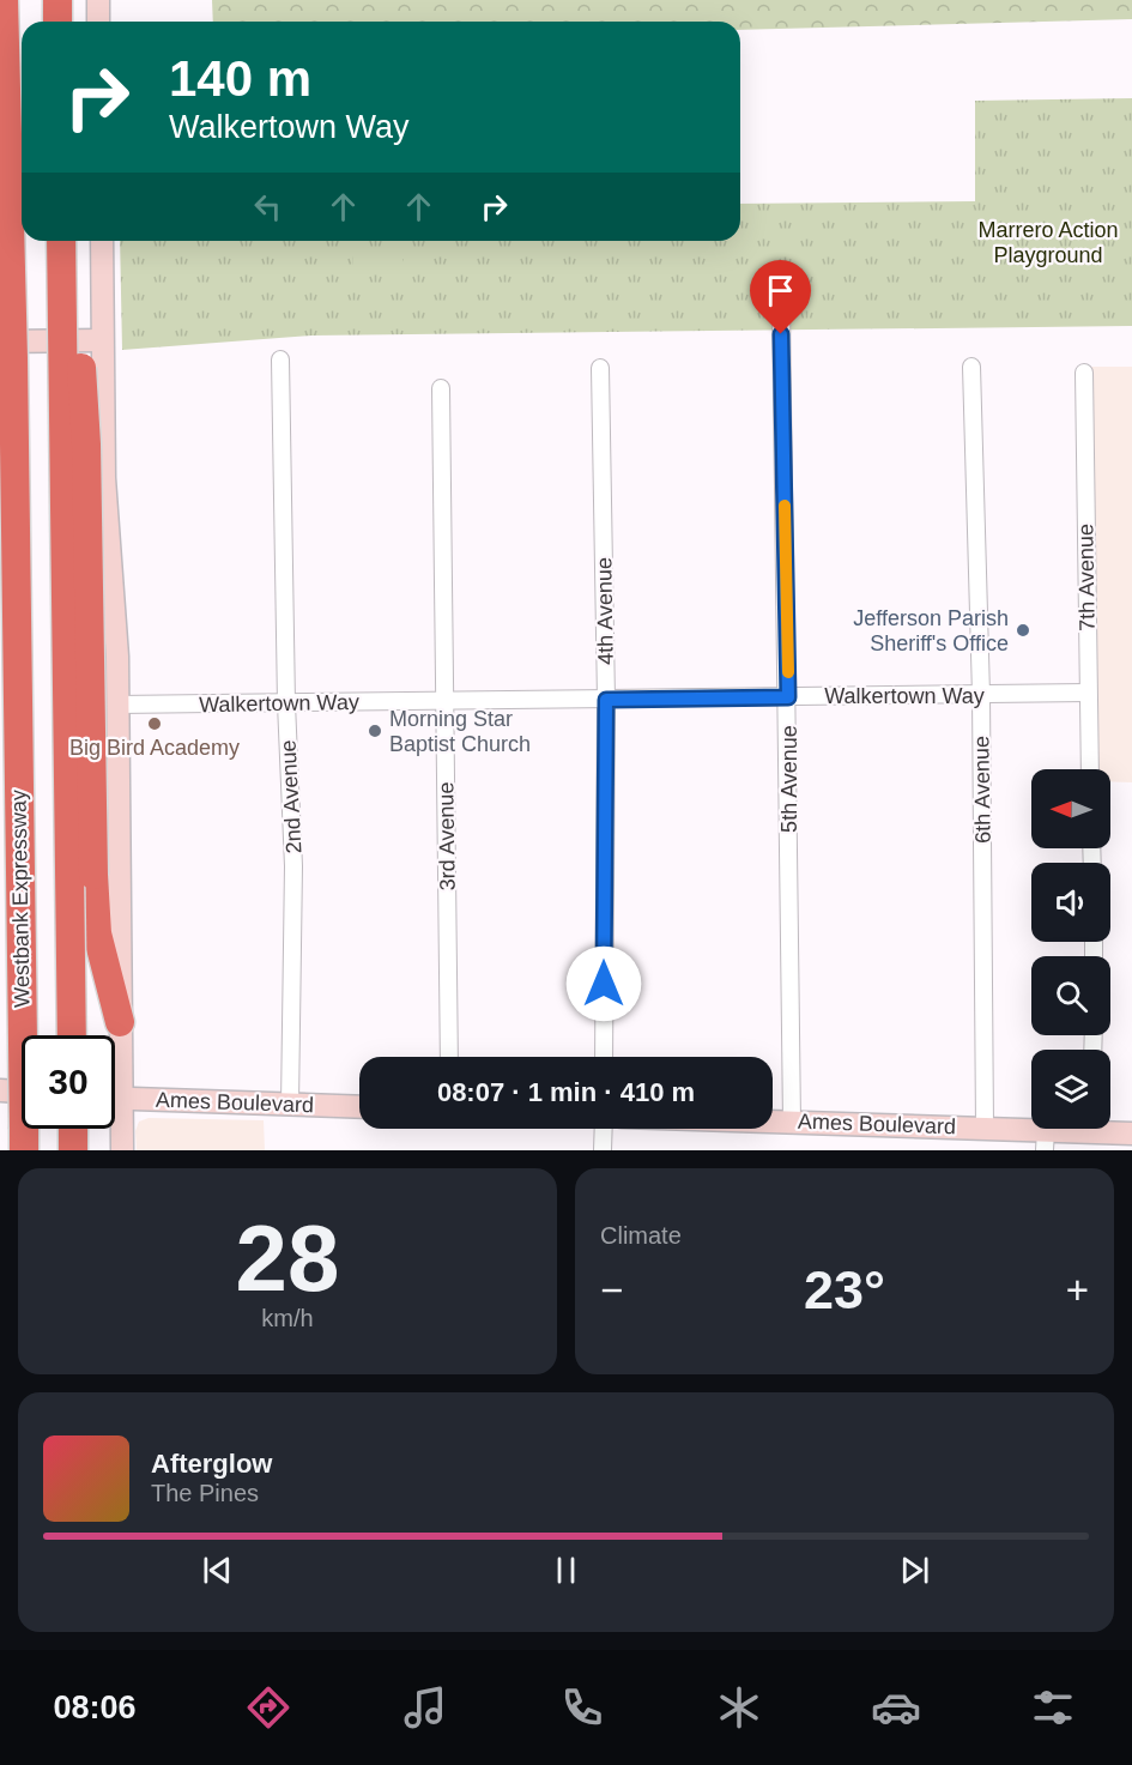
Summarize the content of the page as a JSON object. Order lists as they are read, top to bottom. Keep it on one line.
{"streets":{"highway":["Westbank Expressway"],"main road":["Ames Boulevard"],"street":["7th Avenue","4th Avenue","Walkertown Way","5th Avenue","6th Avenue","2nd Avenue","3rd Avenue"]},"crossings":[["7th Avenue","Walkertown Way"],["4th Avenue","Walkertown Way"],["Walkertown Way","5th Avenue"],["Walkertown Way","6th Avenue"],["Walkertown Way","2nd Avenue"],["Walkertown Way","3rd Avenue"],["5th Avenue","Ames Boulevard"],["6th Avenue","Ames Boulevard"],["2nd Avenue","Ames Boulevard"]],"parks":["Marrero Action Playground"],"places":["Jefferson Parish Sheriff's Office","Big Bird Academy","Morning Star Baptist Church"],"north":"left","page":{"turn":["140 m","Walkertown Way"],"limit":"30","trip":"08:07 · 1 min · 410 m","tile":[["28","km/h"],"Climate"],"heat":["−","23°","+"],"song":["Afterglow","The Pines"],"tabs":"08:06"}}
